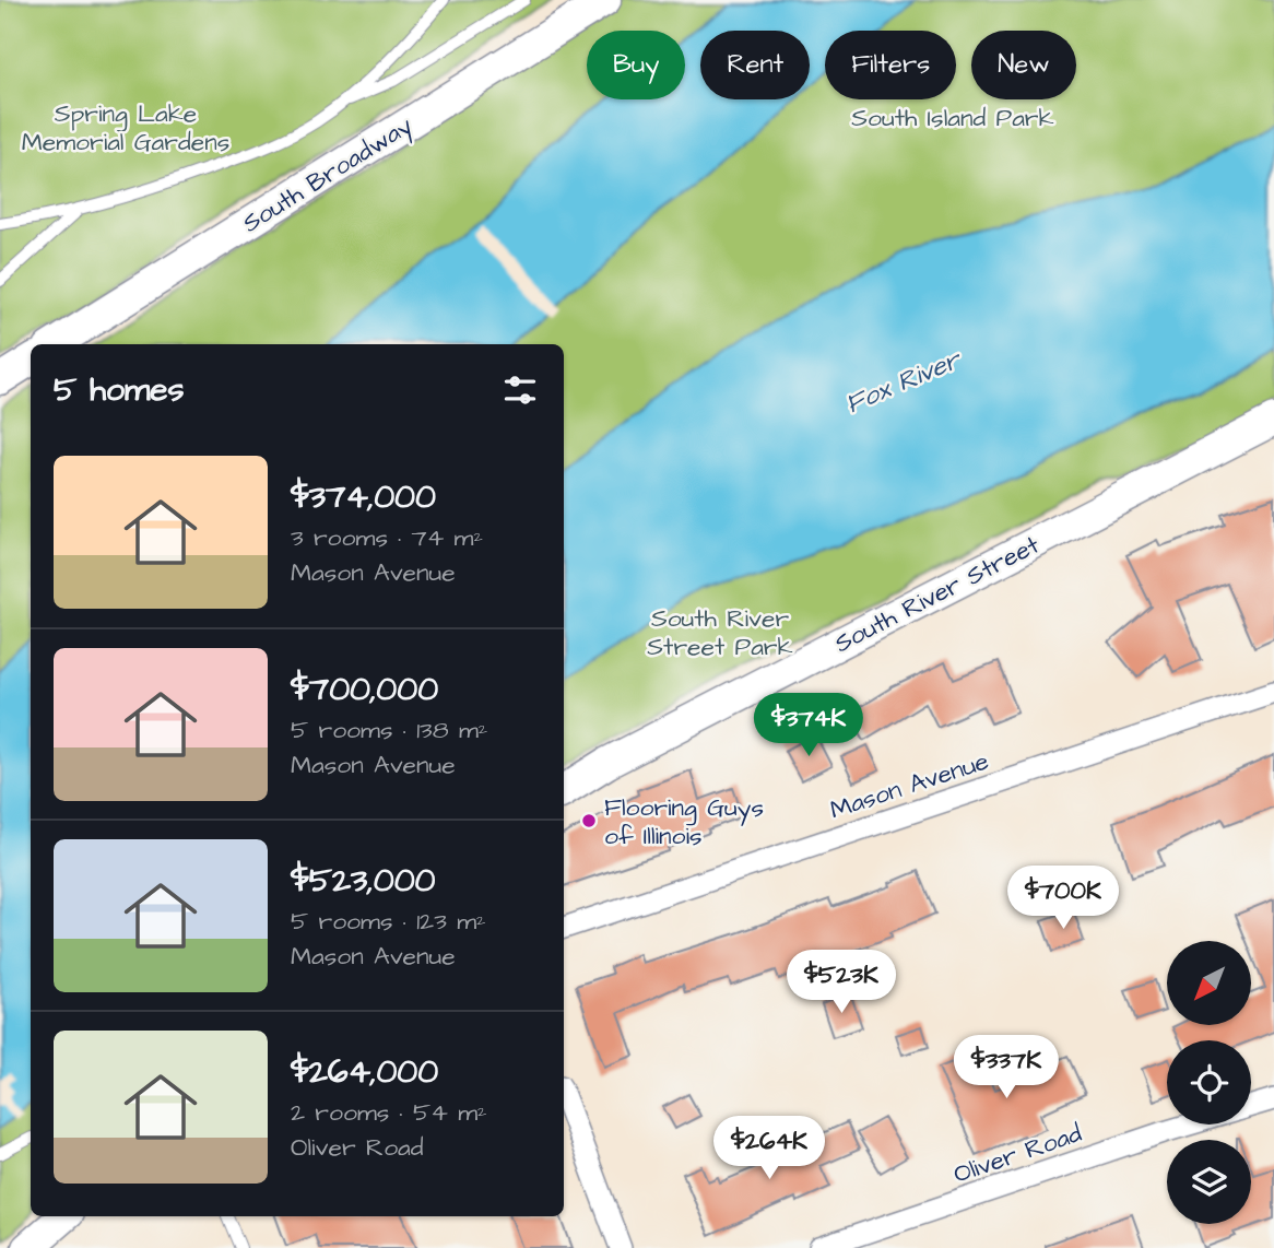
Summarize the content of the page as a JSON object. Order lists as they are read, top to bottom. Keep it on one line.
{"streets":{"street":["South Broadway","South River Street","Mason Avenue","Oliver Road"]},"water":["Fox River"],"parks":["Spring Lake Memorial Gardens","South Island Park","South River Street Park"],"places":["Flooring Guys of Illinois"],"north":"bottom left","page":{"chip":["Buy","Rent","Filters","New"],"heading":"5 homes","list":[{"name":"$374,000","note":"3 rooms · 74 m² · Mason Avenue"},{"name":"$700,000","note":"5 rooms · 138 m² · Mason Avenue"},{"name":"$523,000","note":"5 rooms · 123 m² · Mason Avenue"},{"name":"$264,000","note":"2 rooms · 54 m² · Oliver Road"}],"price":["$374K","$700K","$523K","$337K","$264K"]}}
